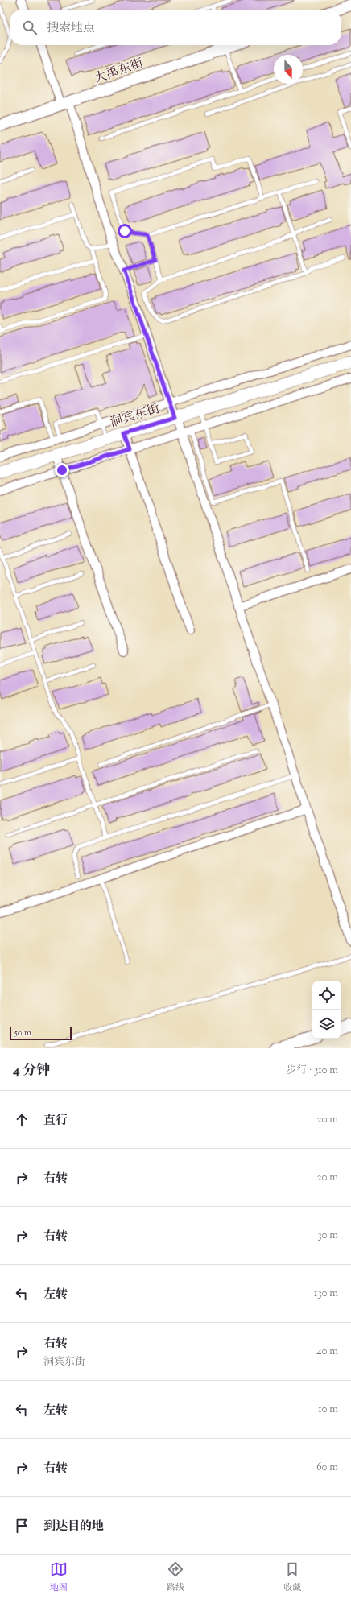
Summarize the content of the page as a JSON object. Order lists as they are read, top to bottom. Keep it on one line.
{"streets":{"main road":["洞宾东街"],"street":["大禹东街"]},"scale_bar":"50 m","north":"bottom","page":{"search":"搜索地点","scale":"50 m","heading":["4 分钟","步行 · 310 m"],"list":[["直行","20 m"],["右转","20 m"],["右转","30 m"],["左转","130 m"],["右转","洞宾东街","40 m"],["左转","10 m"],["右转","60 m"],"到达目的地"],"nav":["地图","路线","收藏"]}}
